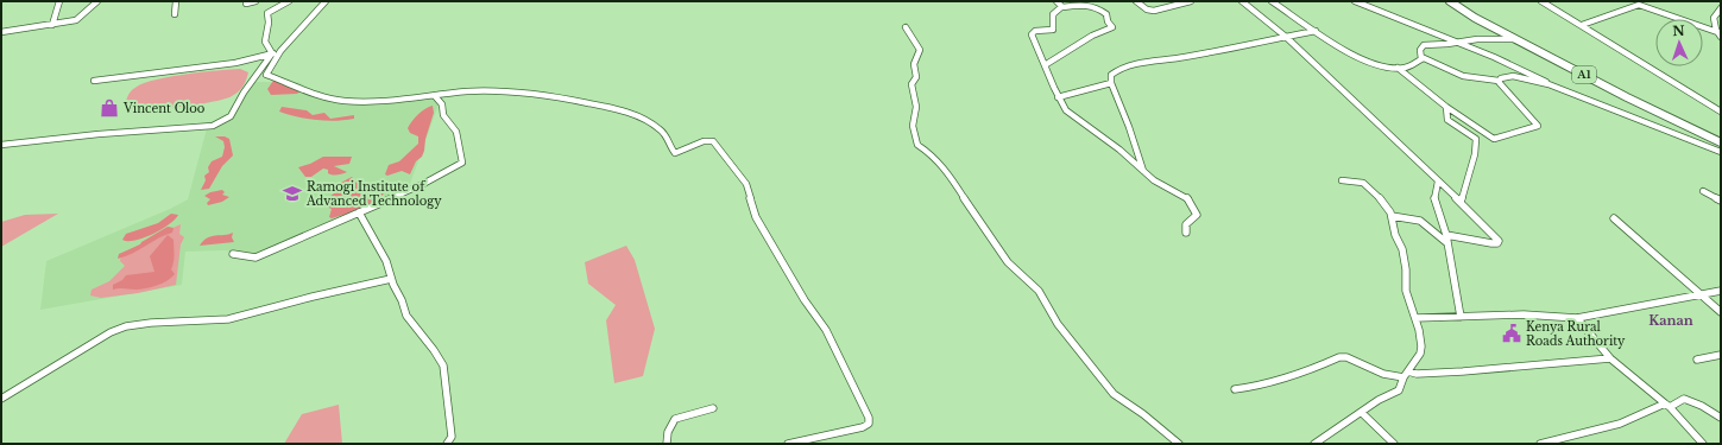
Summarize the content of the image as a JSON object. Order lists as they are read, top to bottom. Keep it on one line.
{"streets":{"highway":["A1"]},"districts":["Kanan"],"places":{"shop":["Vincent Oloo"],"school or university":["Ramogi Institute of Advanced Technology"],"public building":["Kenya Rural Roads Authority"]},"north":"top"}
